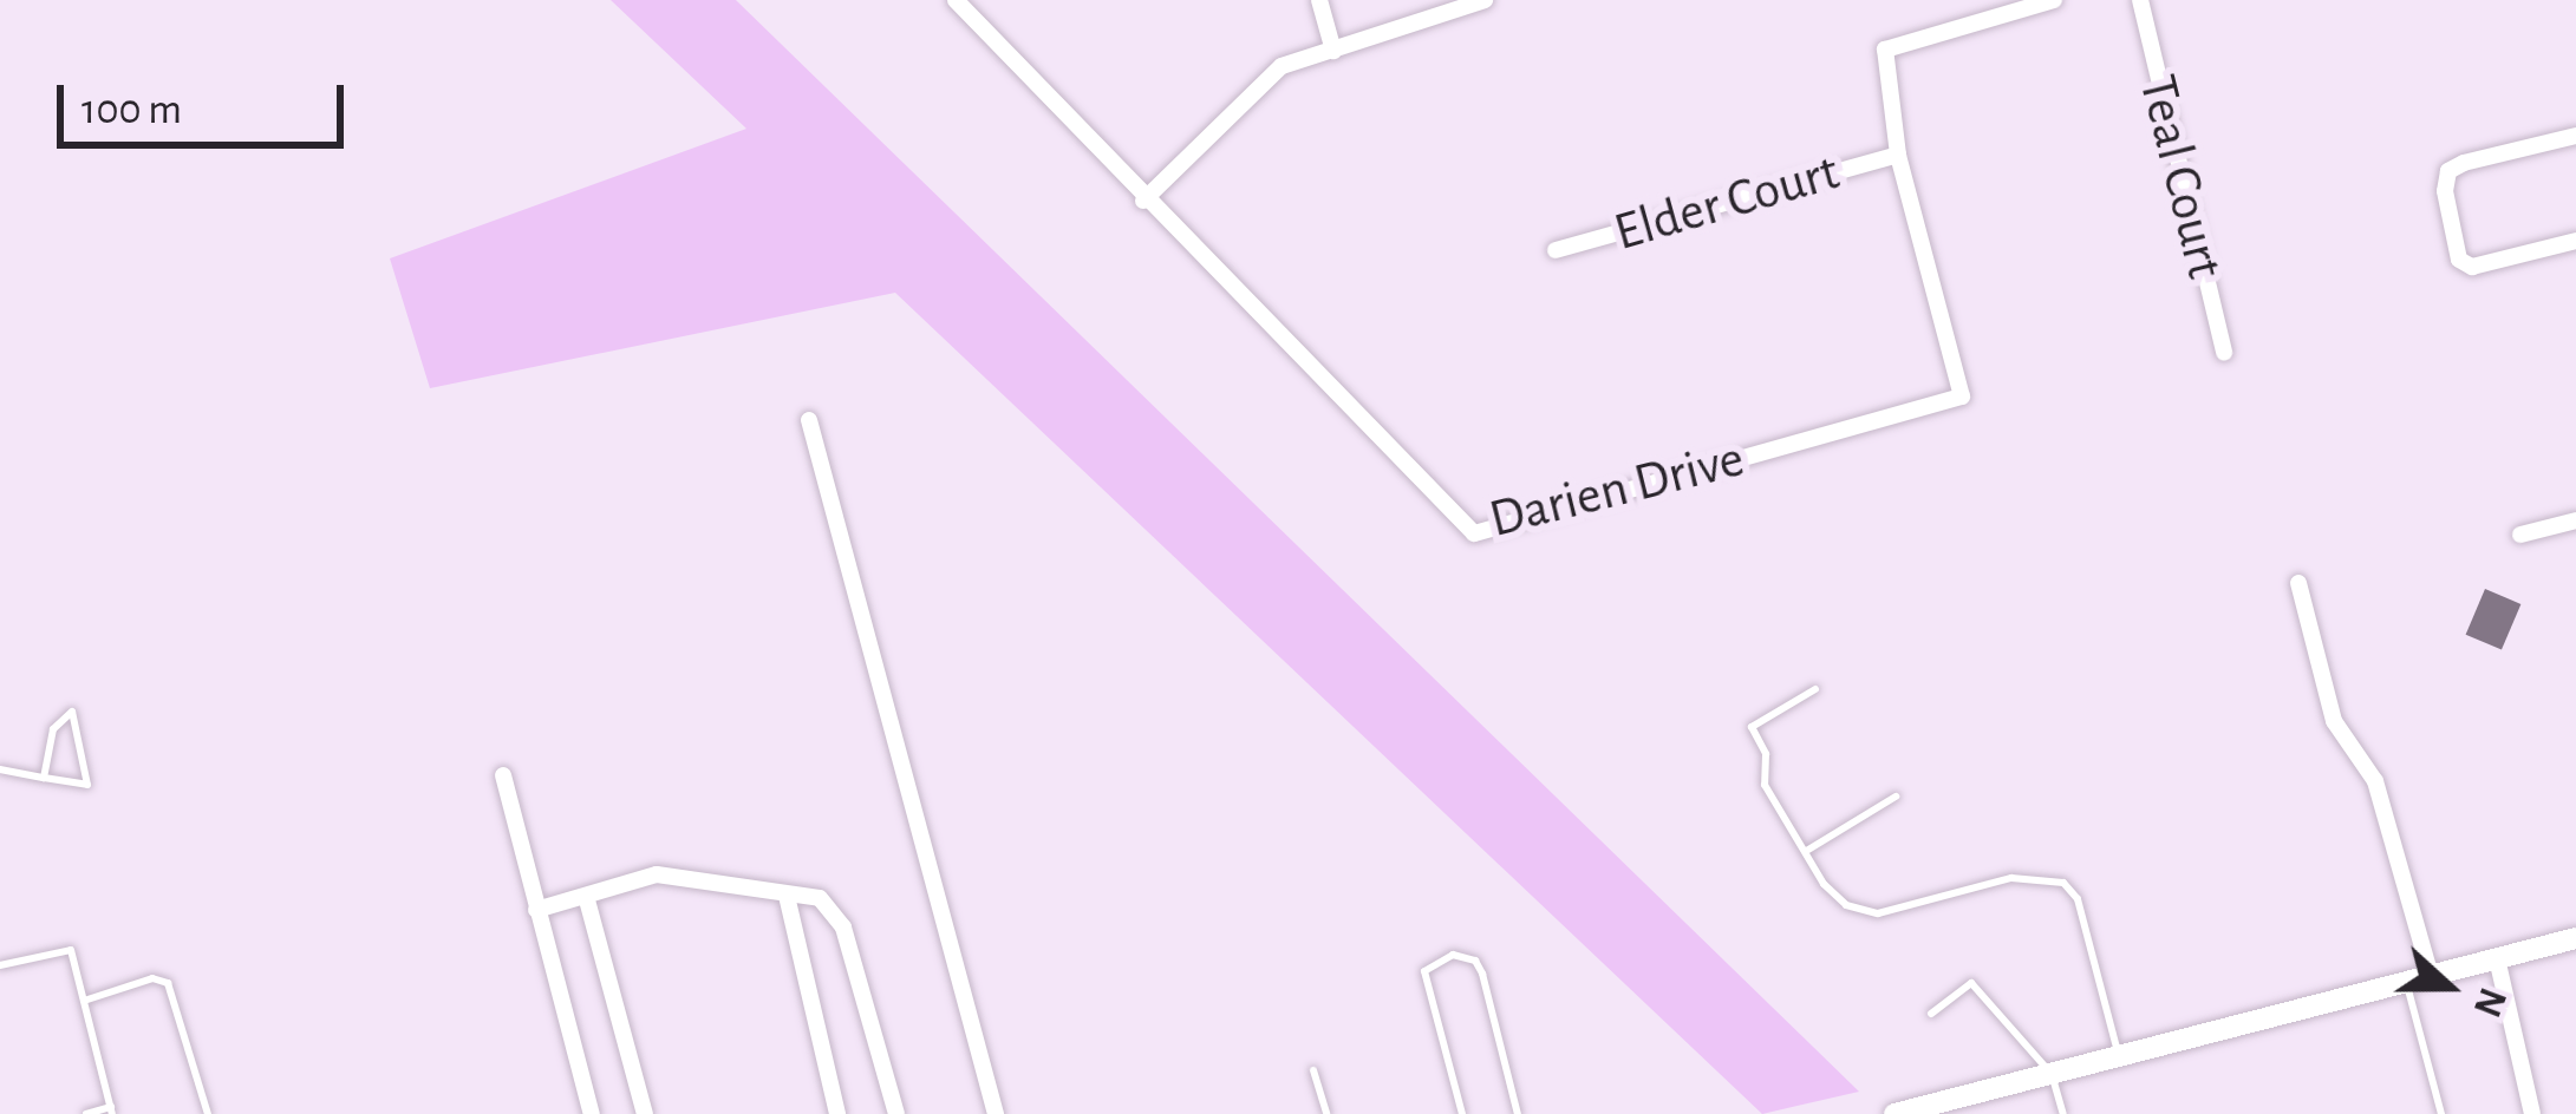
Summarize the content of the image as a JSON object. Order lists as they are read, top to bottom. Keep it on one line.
{"streets":{"street":["Teal Court","Elder Court","Darien Drive"]},"crossings":[["Elder Court","Darien Drive"]],"scale_bar":"100 m","north":"right"}
